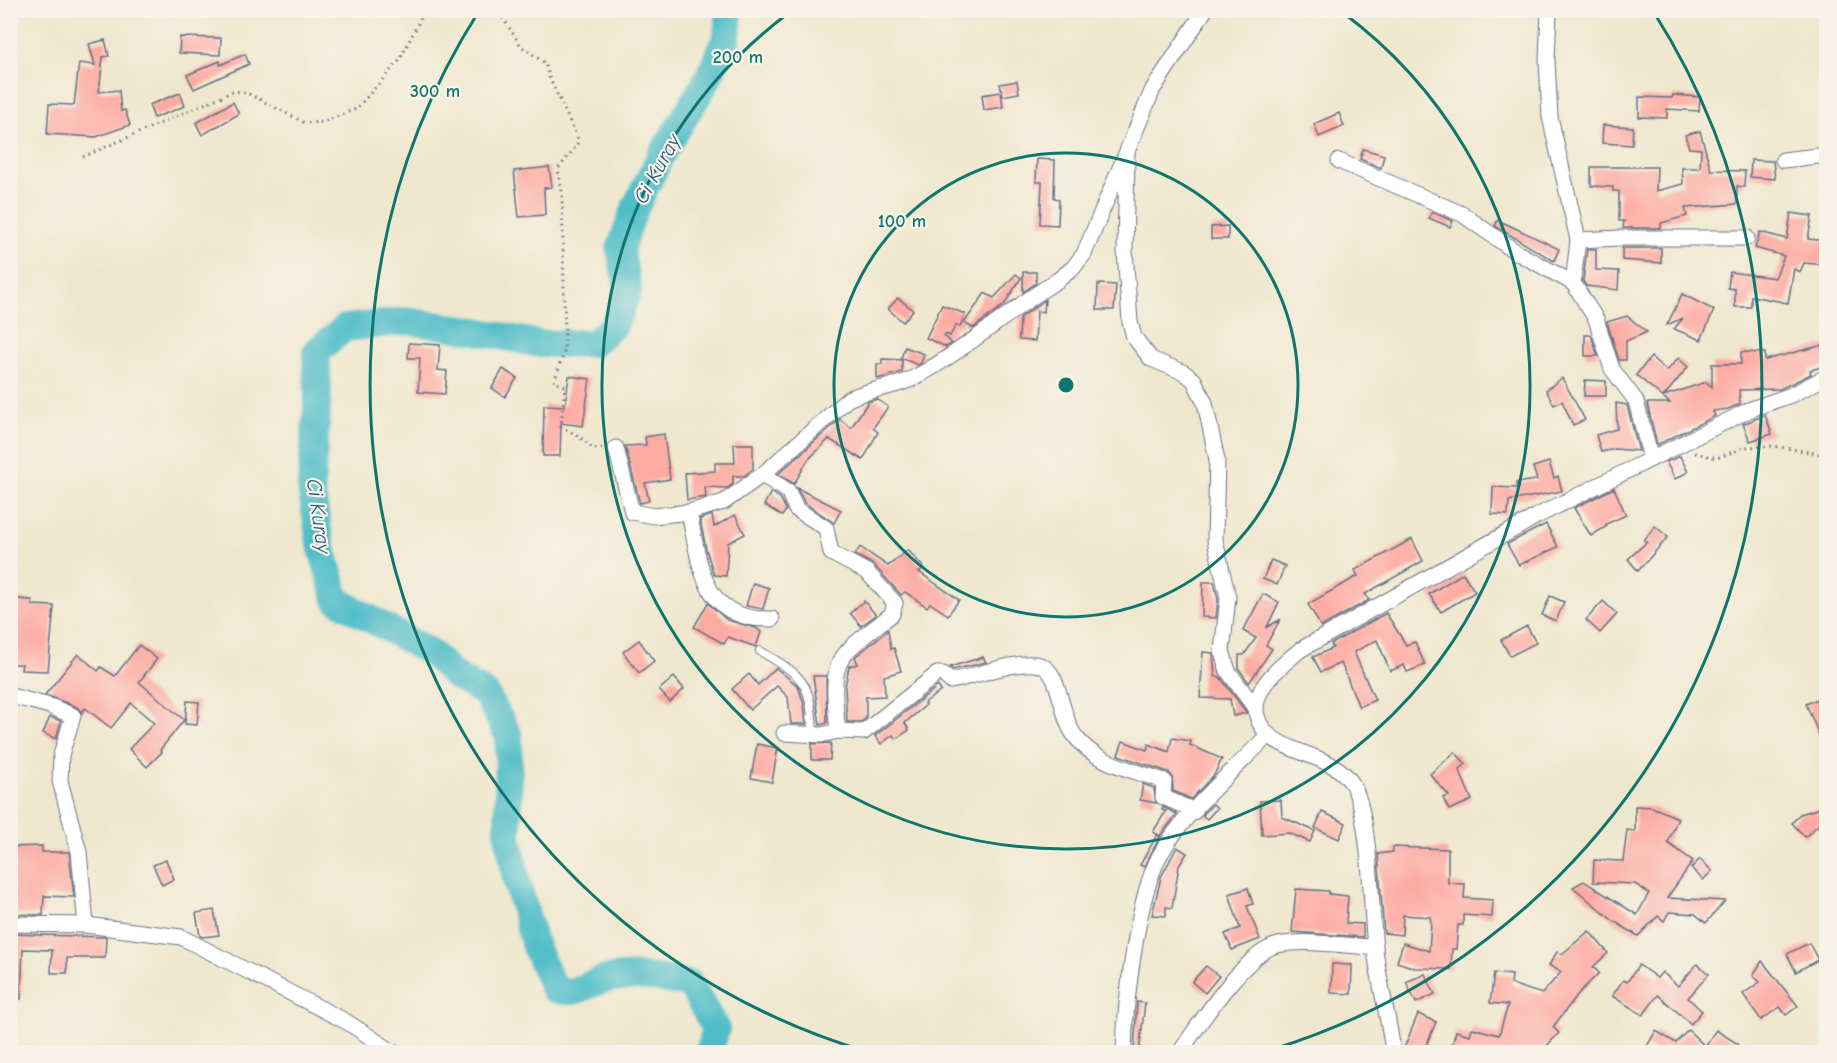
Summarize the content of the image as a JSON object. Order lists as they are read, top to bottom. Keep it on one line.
{"water":["Ci Kuray"],"rings":["200 m","300 m","100 m"]}
